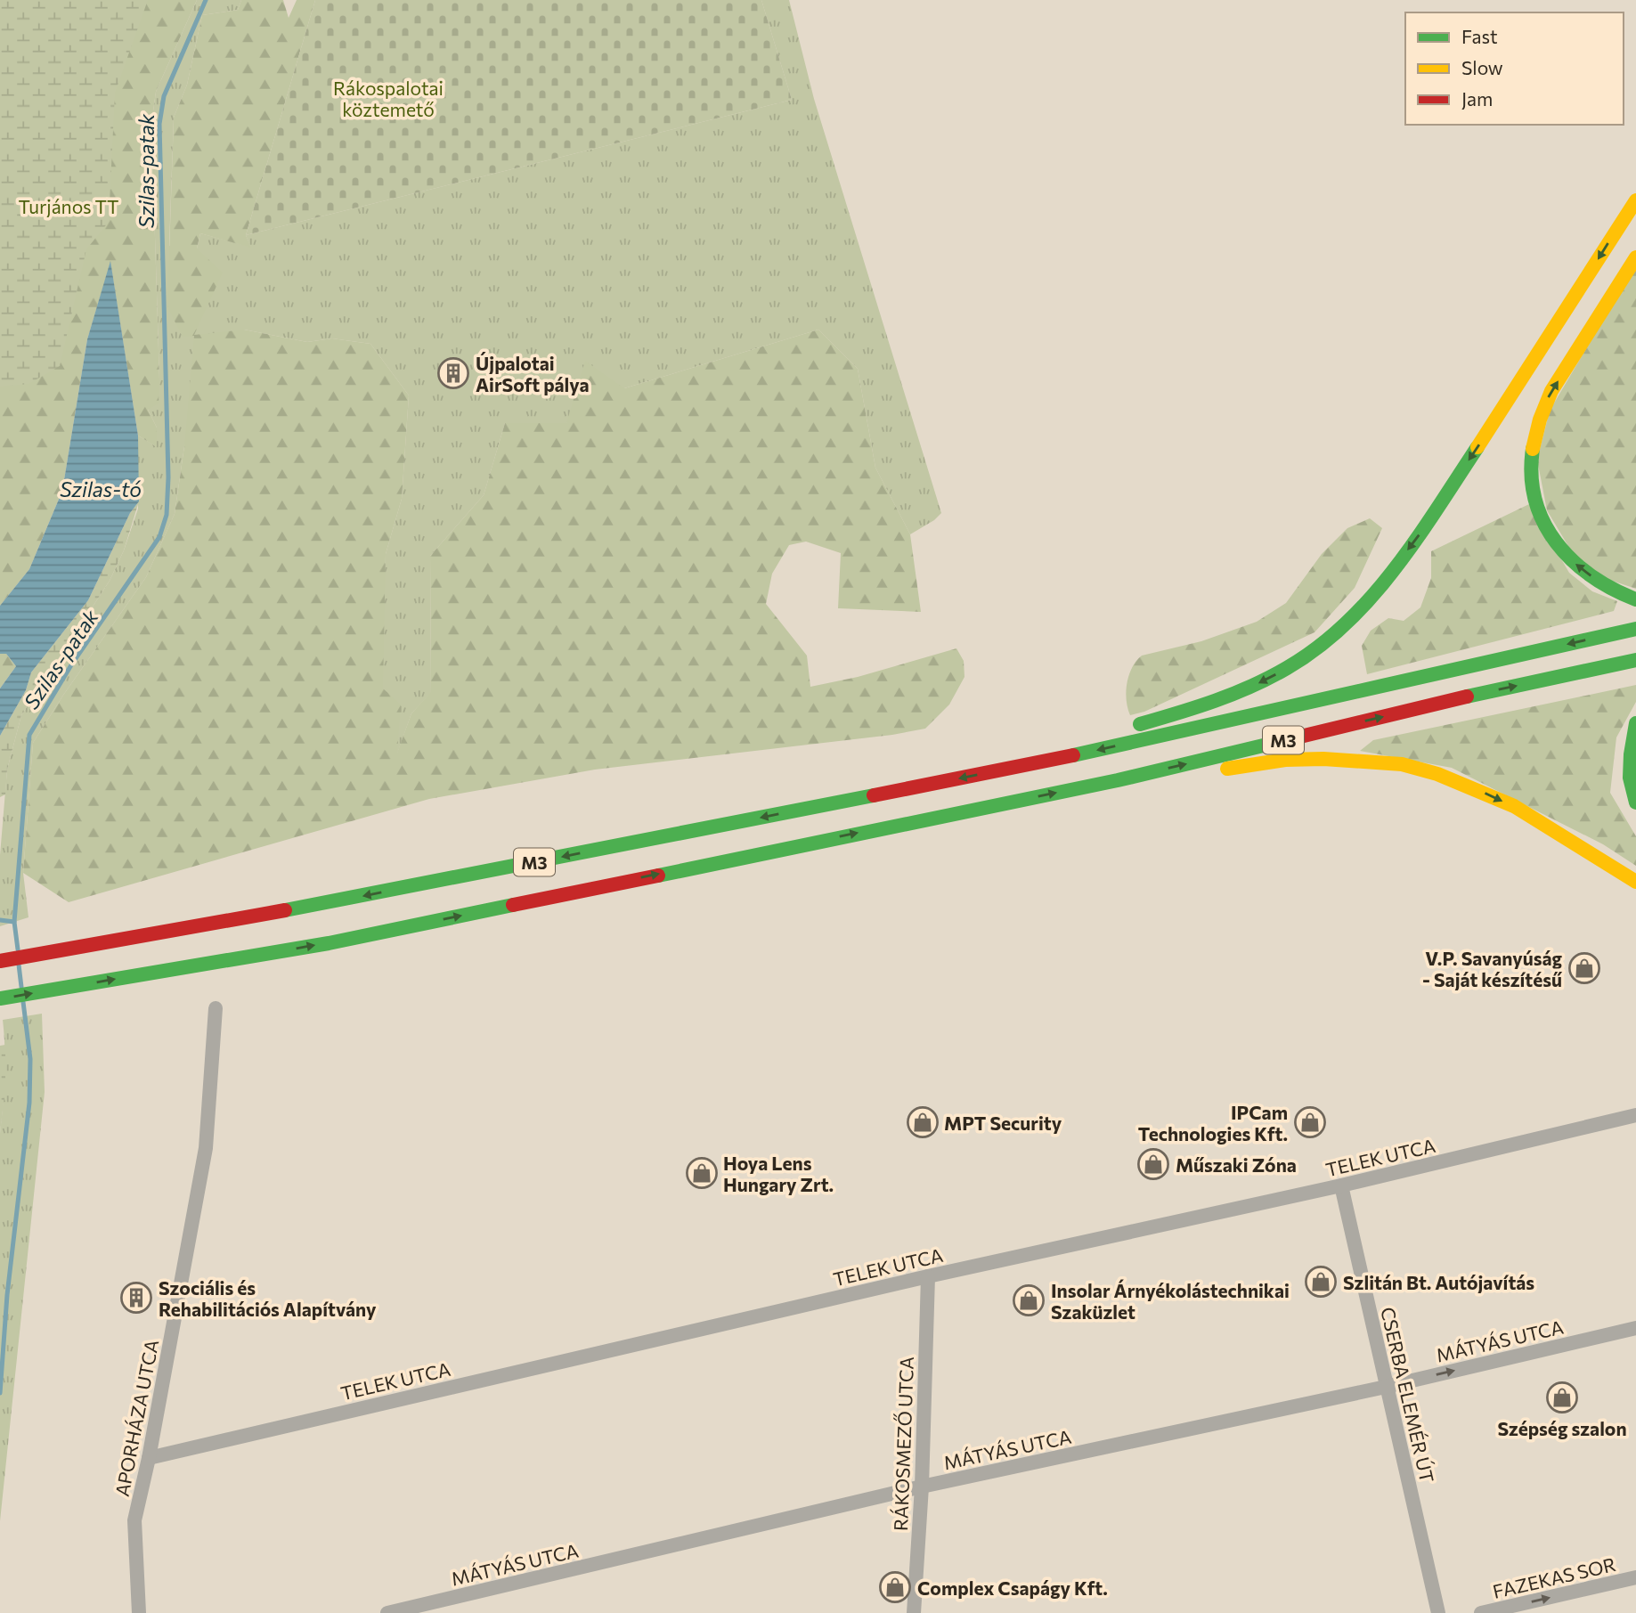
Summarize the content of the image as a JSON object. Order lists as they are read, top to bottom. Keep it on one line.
{"streets":{"main road":["M3"],"street":["TELEK UTCA","MÁTYÁS UTCA","CSERBA ELEMÉR ÚT","APORHÁZA UTCA","RÁKOSMEZŐ UTCA","FAZEKAS SOR"]},"crossings":[["TELEK UTCA","CSERBA ELEMÉR ÚT"],["TELEK UTCA","APORHÁZA UTCA"],["TELEK UTCA","RÁKOSMEZŐ UTCA"],["MÁTYÁS UTCA","CSERBA ELEMÉR ÚT"],["MÁTYÁS UTCA","RÁKOSMEZŐ UTCA"]],"one_way":["FAZEKAS SOR"],"water":["Szilas-patak","Szilas-tó"],"parks":["Rákospalotai köztemető","Turjános TT"],"places":{"building":["Újpalotai AirSoft pálya","Szociális és Rehabilitációs Alapítvány"],"shop":["V.P. Savanyúság - Saját készítésű","MPT Security","IPCam Technologies Kft.","Műszaki Zóna","Hoya Lens Hungary Zrt.","Szlitán Bt. Autójavítás","Insolar Árnyékolástechnikai Szaküzlet","Szépség szalon","Complex Csapágy Kft."]},"legend":["Fast","Slow","Jam"]}
